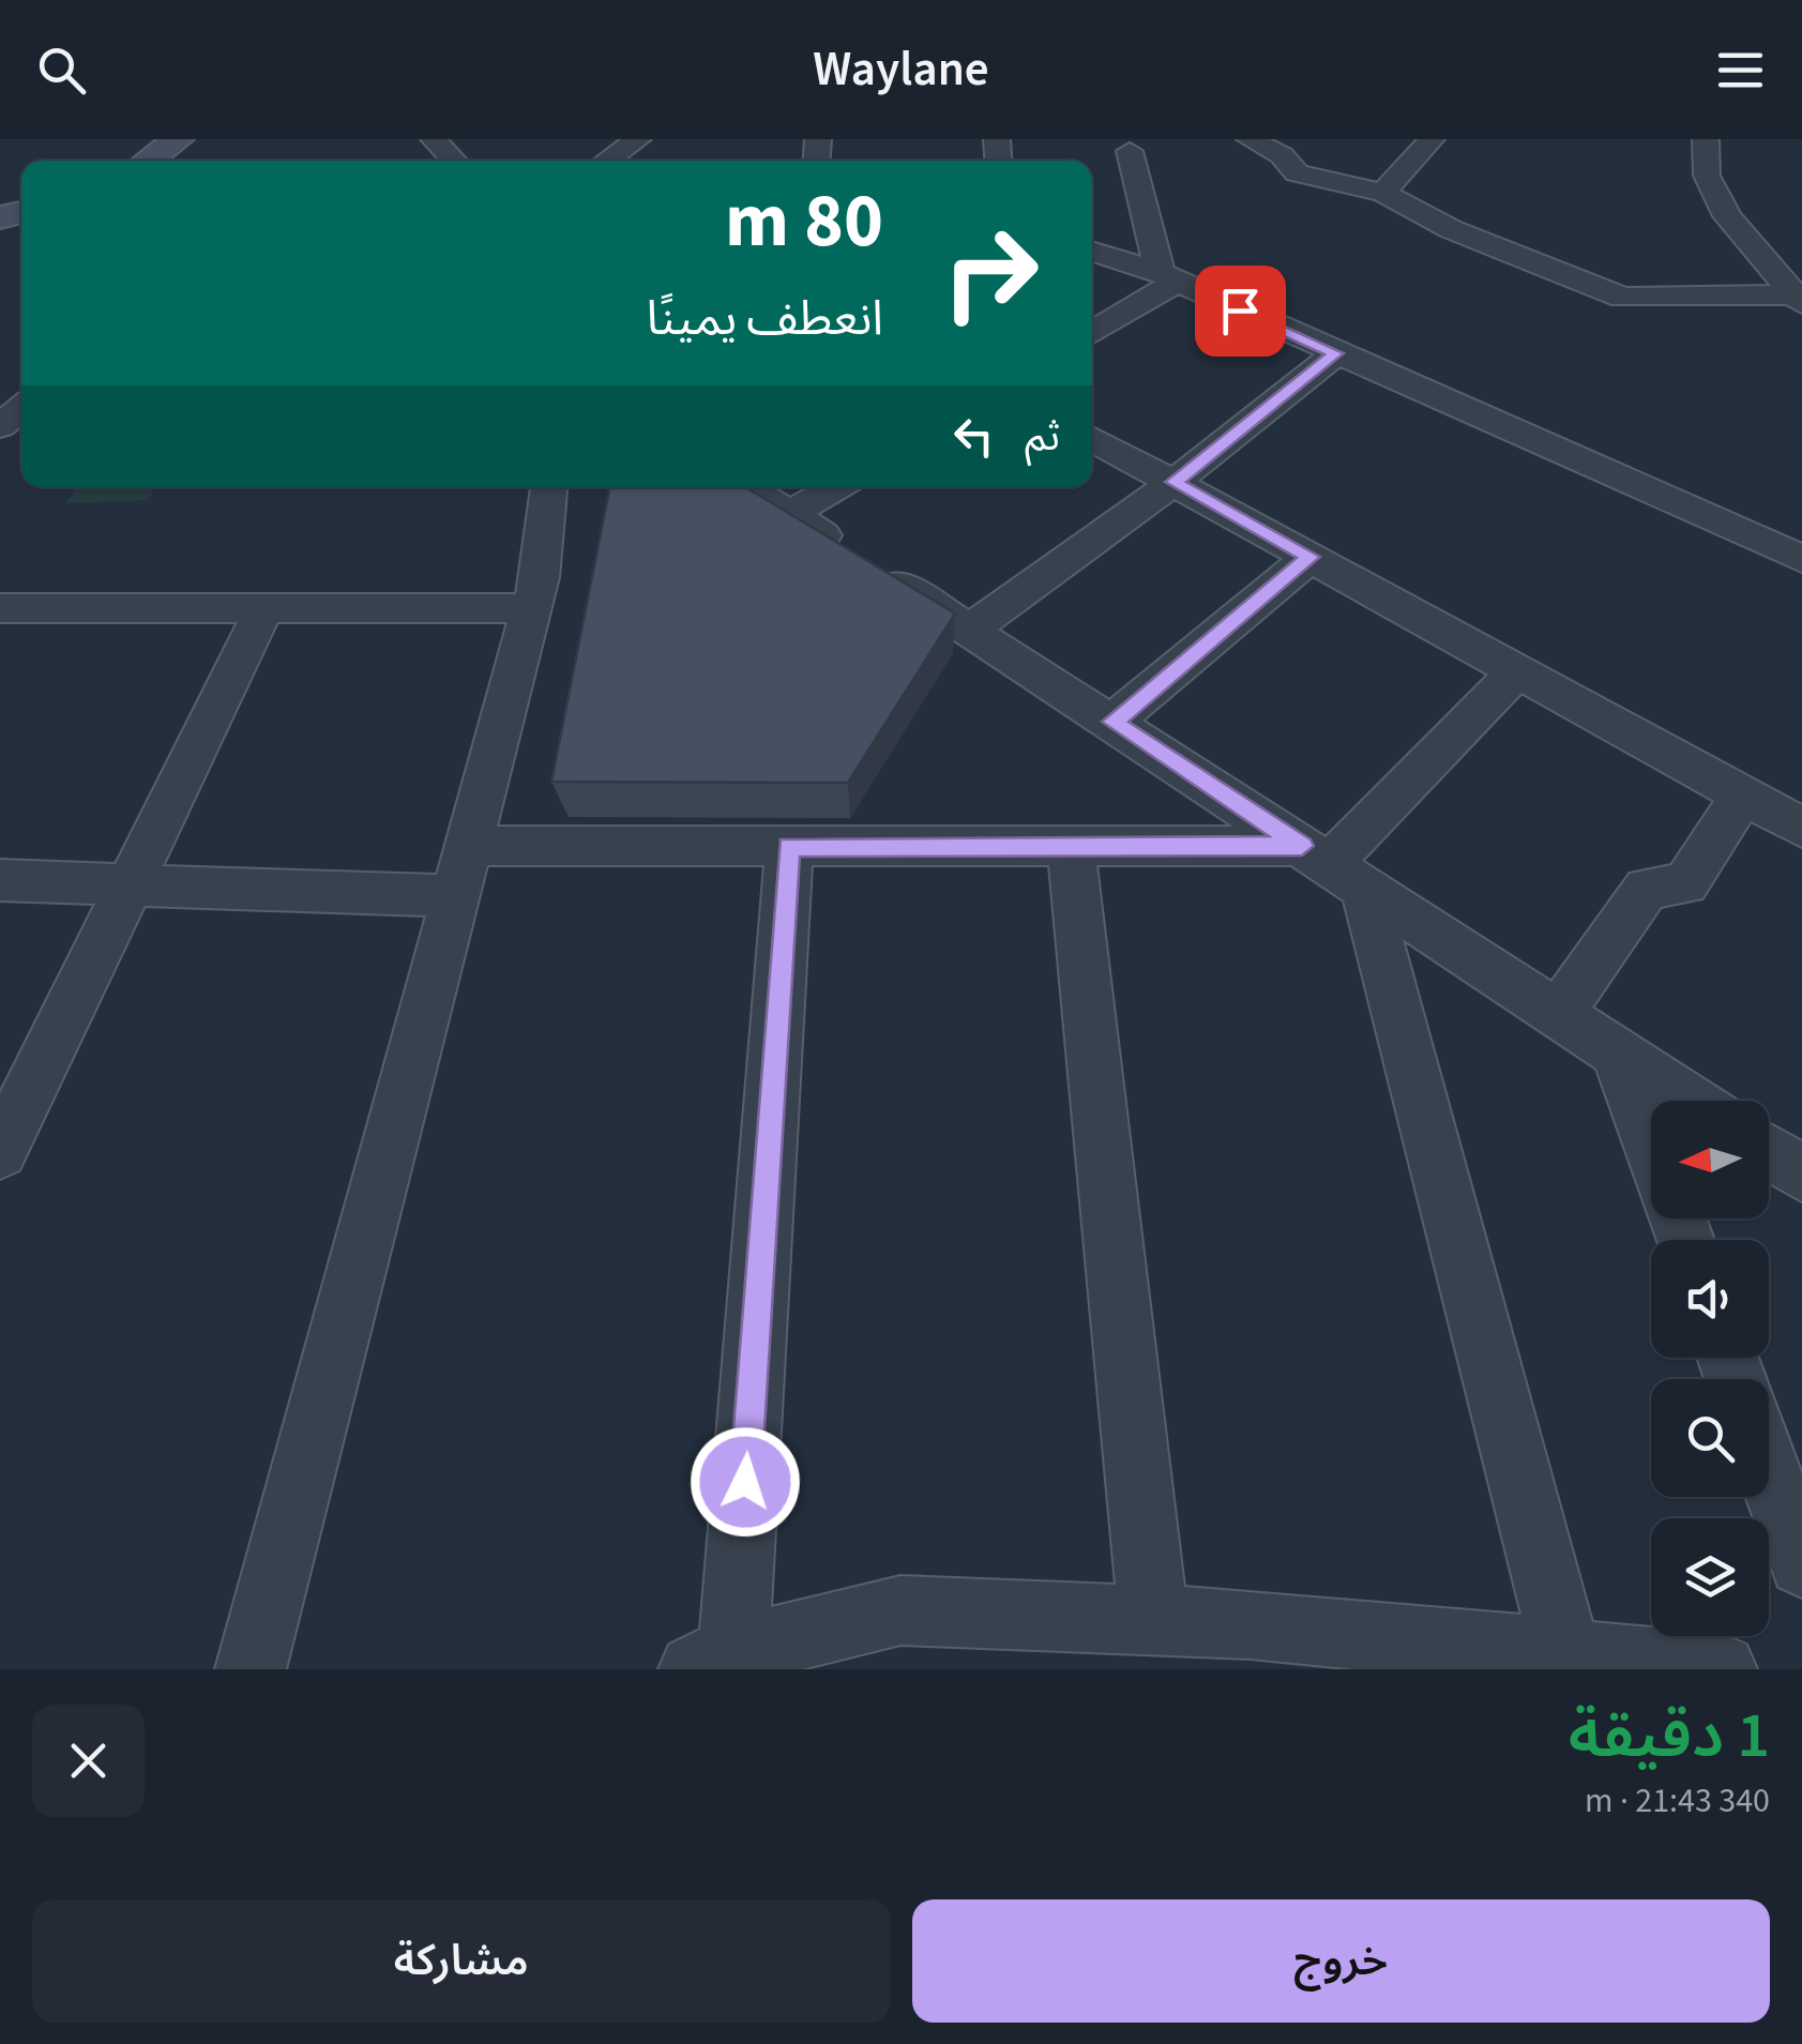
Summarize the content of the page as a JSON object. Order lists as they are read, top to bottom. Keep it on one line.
{"north":"left","page":{"header":"Waylane","turn":["80 m","انعطف يمينًا"],"then":"ثم","heading":["1 دقيقة","340 m · 21:43"],"buttons":["خروج","مشاركة"]}}
